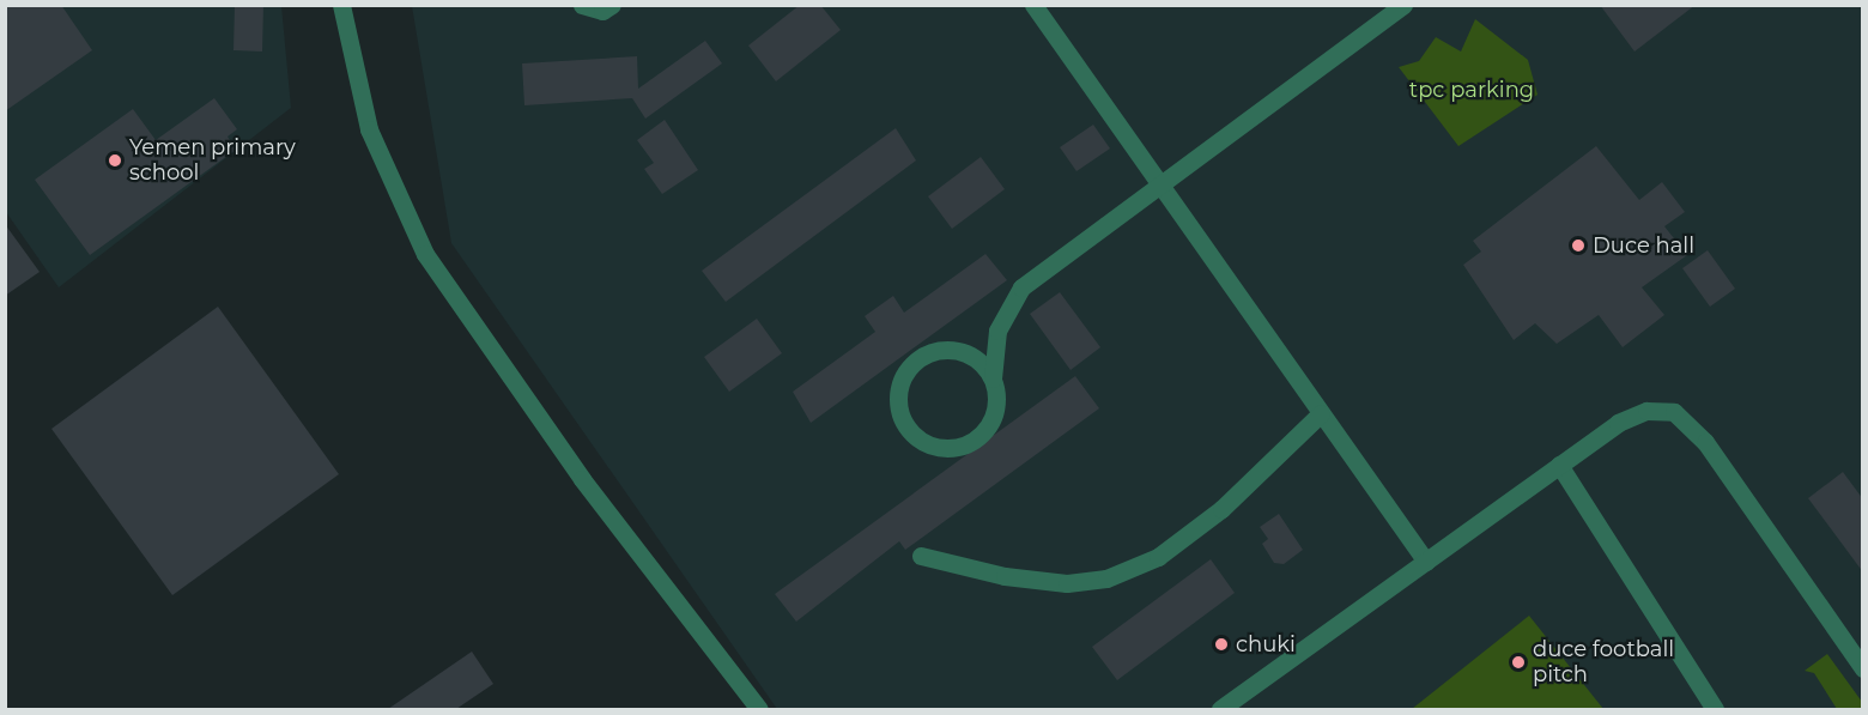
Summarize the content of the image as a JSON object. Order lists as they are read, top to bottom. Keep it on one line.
{"parks":["tpc parking"],"places":["Yemen primary school","Duce hall","chuki","duce football pitch"]}
